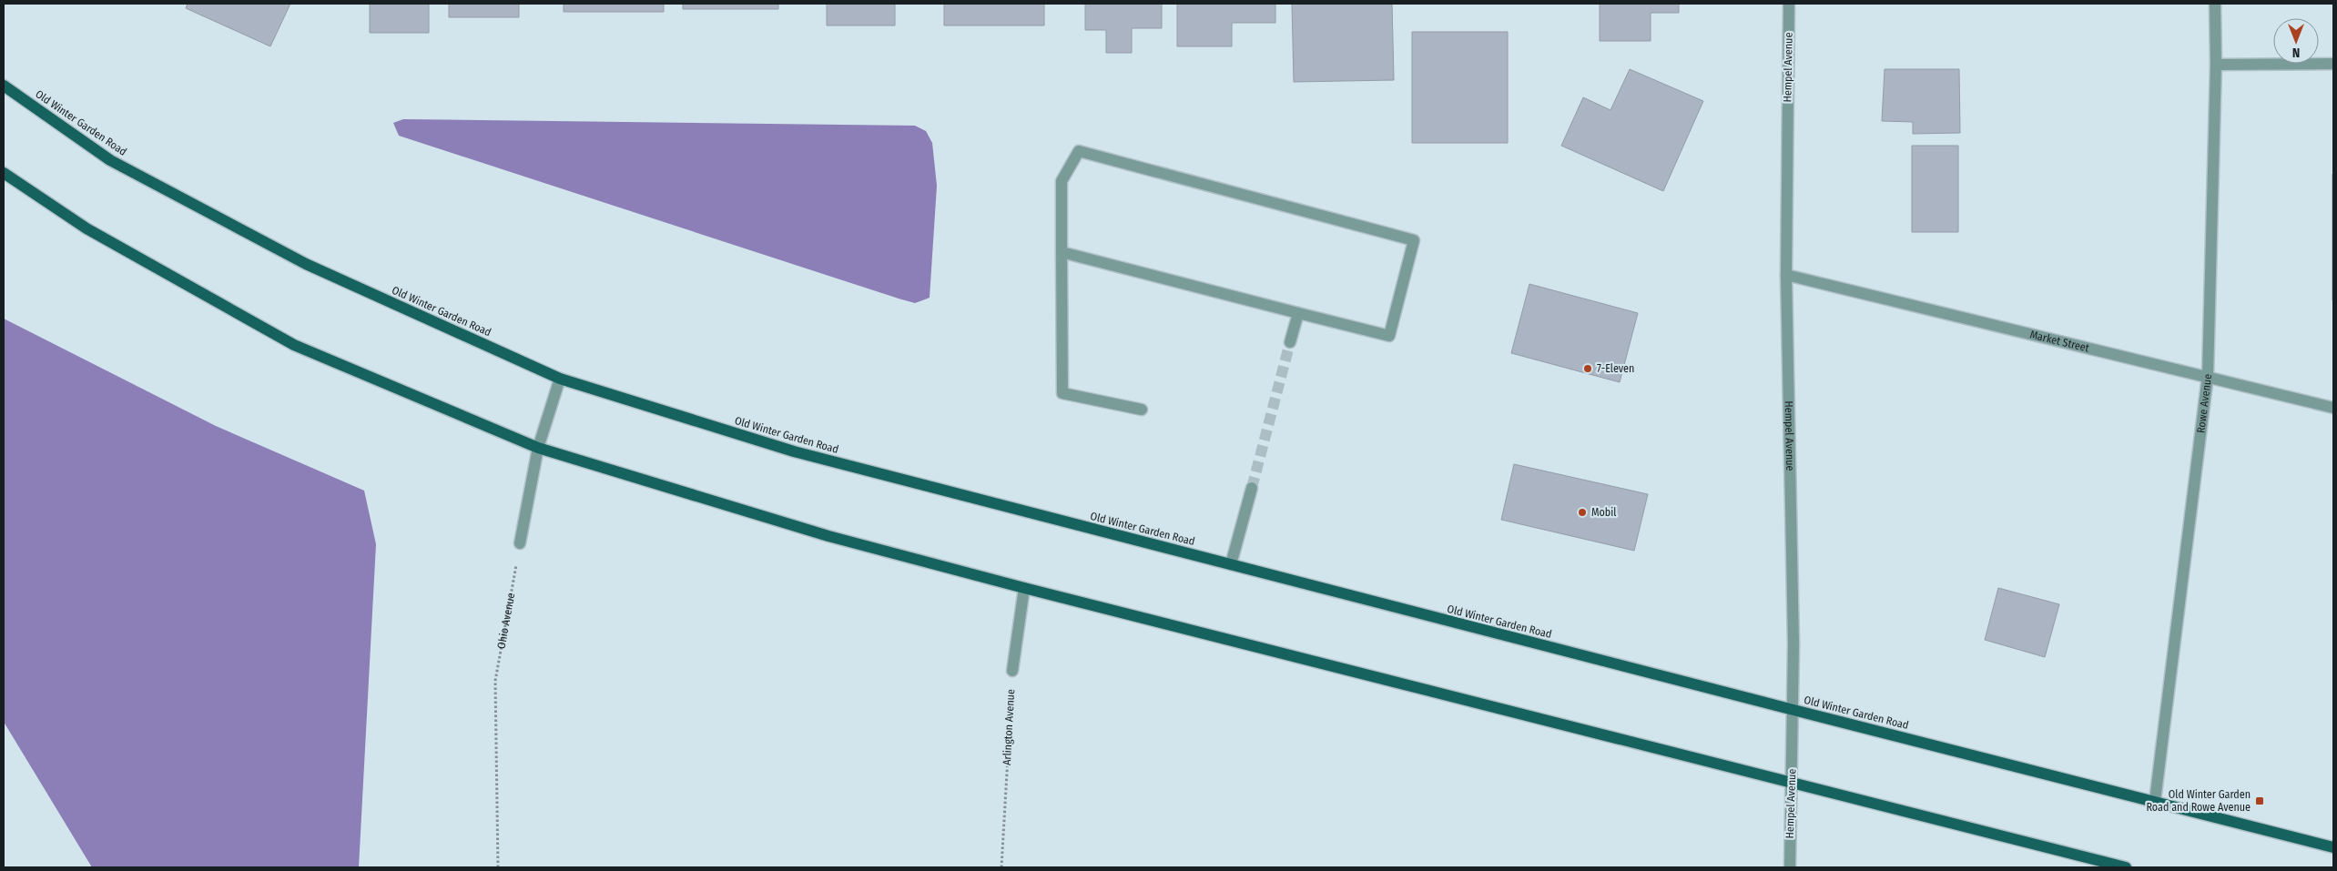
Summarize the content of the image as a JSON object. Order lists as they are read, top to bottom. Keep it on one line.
{"streets":{"main road":["Old Winter Garden Road"],"street":["Hempel Avenue","Market Street","Rowe Avenue"],"path":["Ohio Avenue","Arlington Avenue"]},"crossings":[["Hempel Avenue","Old Winter Garden Road"],["Hempel Avenue","Market Street"],["Old Winter Garden Road","Rowe Avenue"],["Market Street","Rowe Avenue"]],"places":{"other":["7-Eleven","Mobil"],"transit":["Old Winter Garden Road and Rowe Avenue"]},"north":"bottom"}
